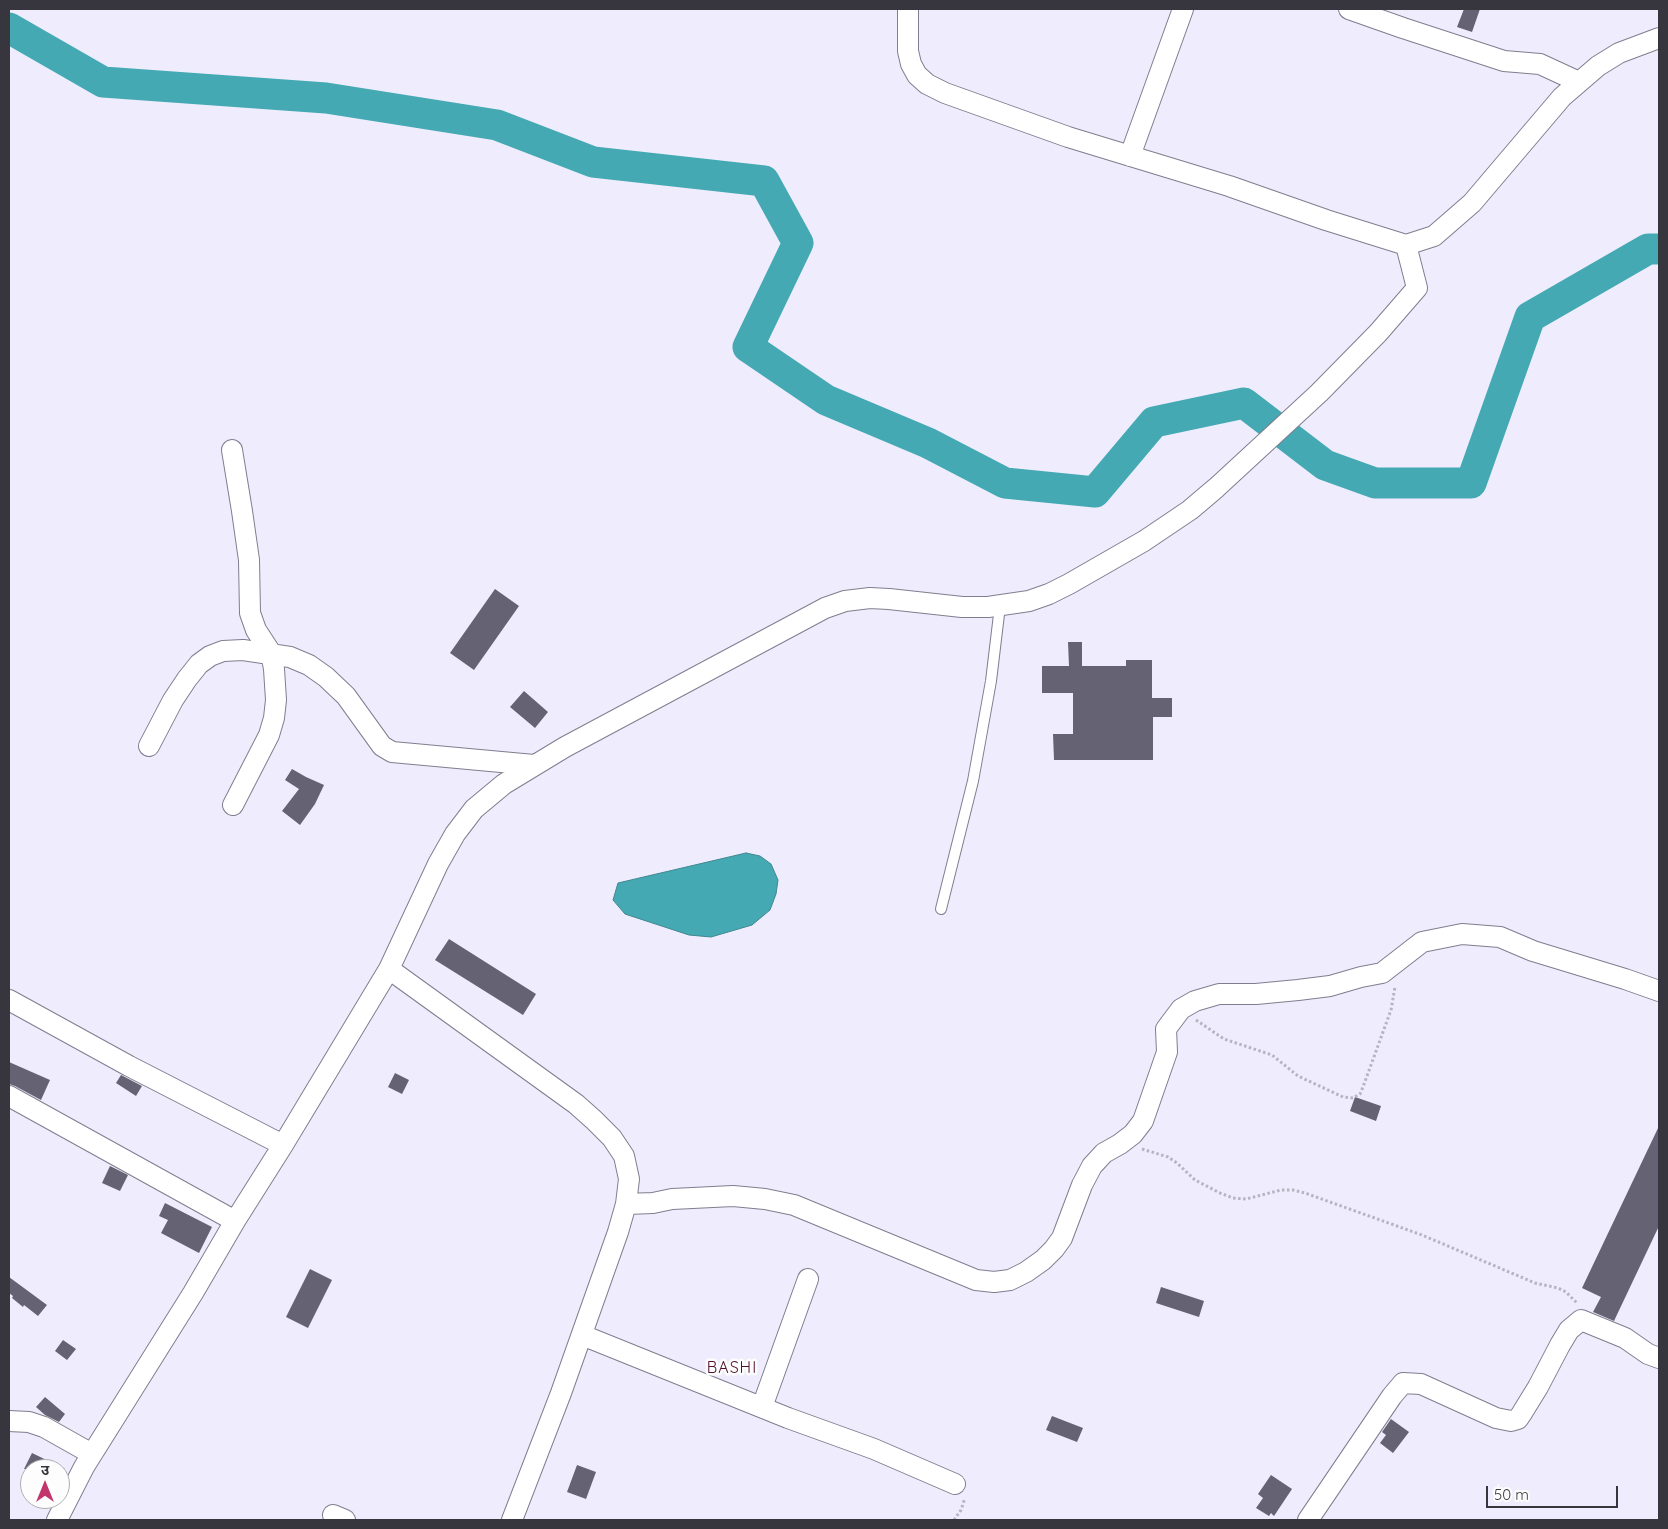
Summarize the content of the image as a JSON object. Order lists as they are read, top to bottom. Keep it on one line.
{"districts":["BASHI"],"scale_bar":"50 m","north":"top"}
